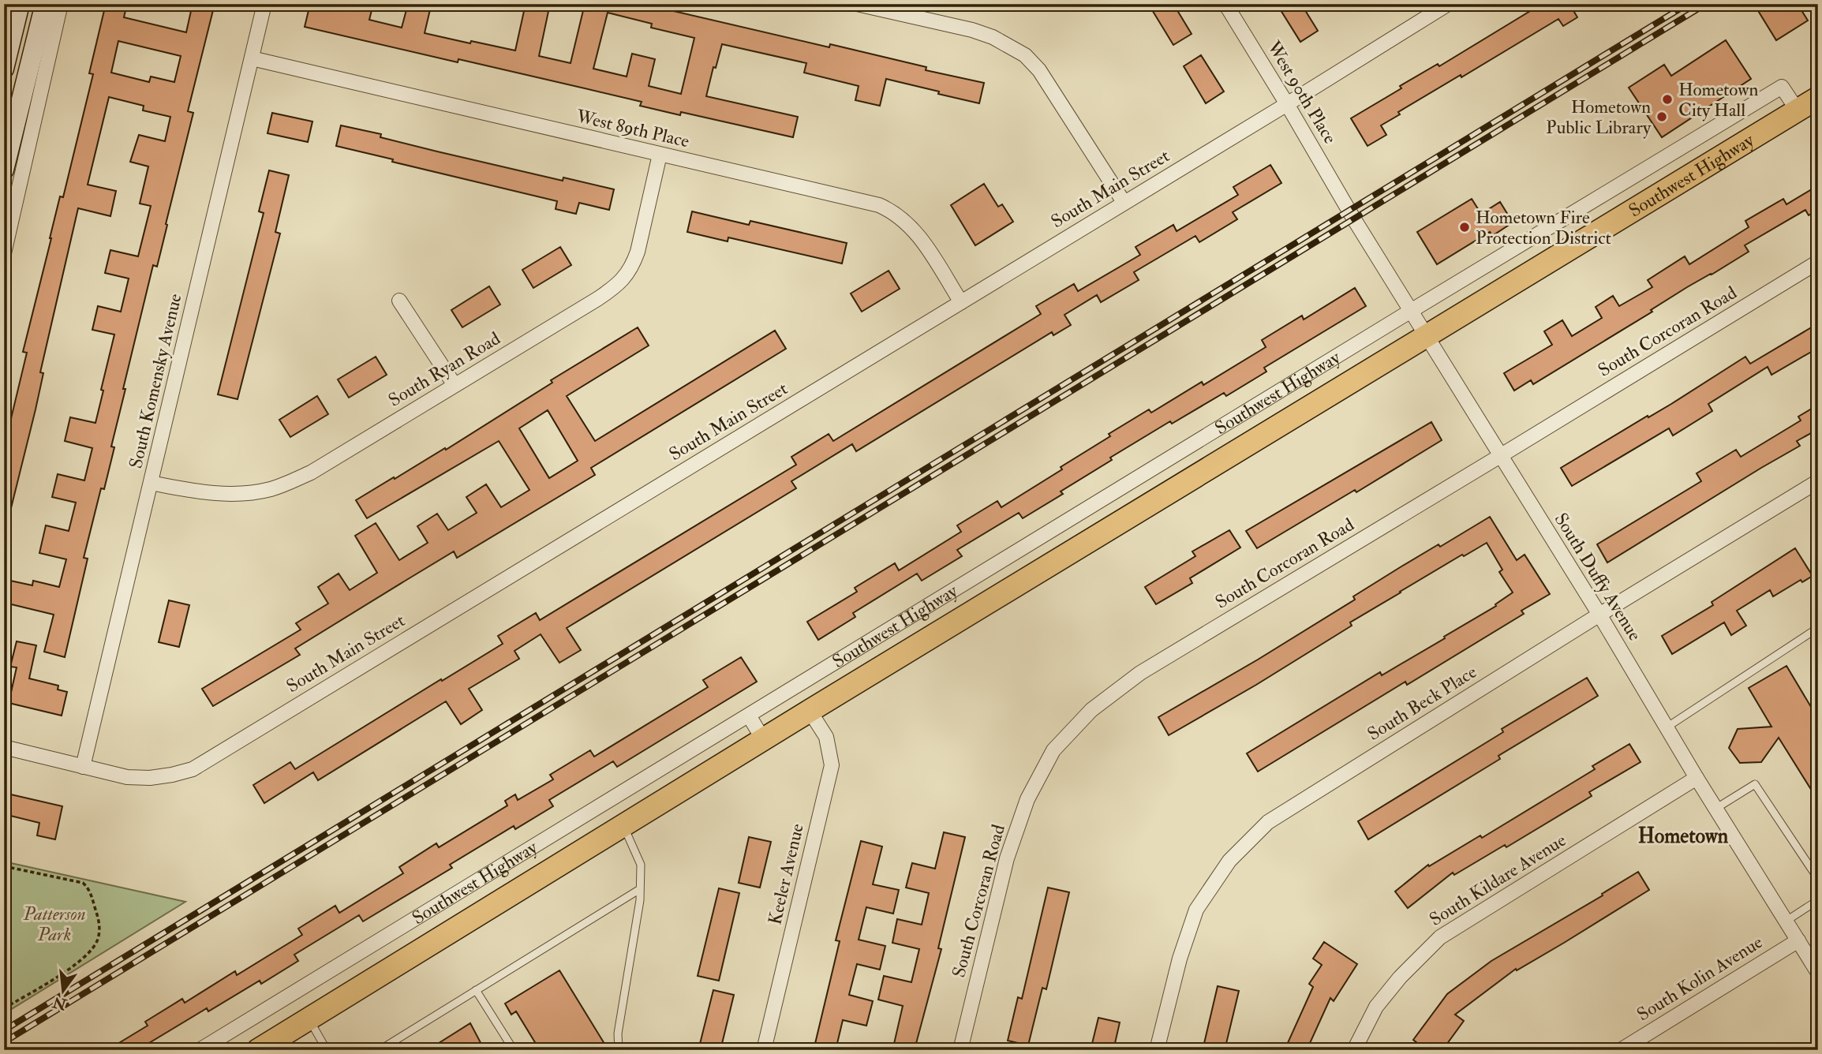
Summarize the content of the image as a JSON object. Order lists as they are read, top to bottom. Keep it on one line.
{"streets":{"main road":["Southwest Highway"],"street":["West 90th Place","West 89th Place","South Main Street","South Corcoran Road","South Ryan Road","South Komensky Avenue","South Duffy Avenue","South Beck Place","Keeler Avenue","South Kildare Avenue","South Kolin Avenue"]},"crossings":[["West 90th Place","South Main Street"],["West 90th Place","South Duffy Avenue"],["West 89th Place","South Main Street"],["West 89th Place","South Ryan Road"],["West 89th Place","South Komensky Avenue"],["Southwest Highway","South Duffy Avenue"],["Southwest Highway","Keeler Avenue"],["South Main Street","South Komensky Avenue"],["South Corcoran Road","South Duffy Avenue"],["South Ryan Road","South Komensky Avenue"],["South Duffy Avenue","South Beck Place"],["South Duffy Avenue","South Kildare Avenue"],["South Duffy Avenue","South Kolin Avenue"]],"districts":["Hometown"],"parks":["Patterson Park"],"places":["Hometown City Hall","Hometown Public Library","Hometown Fire Protection District"],"north":"bottom"}
